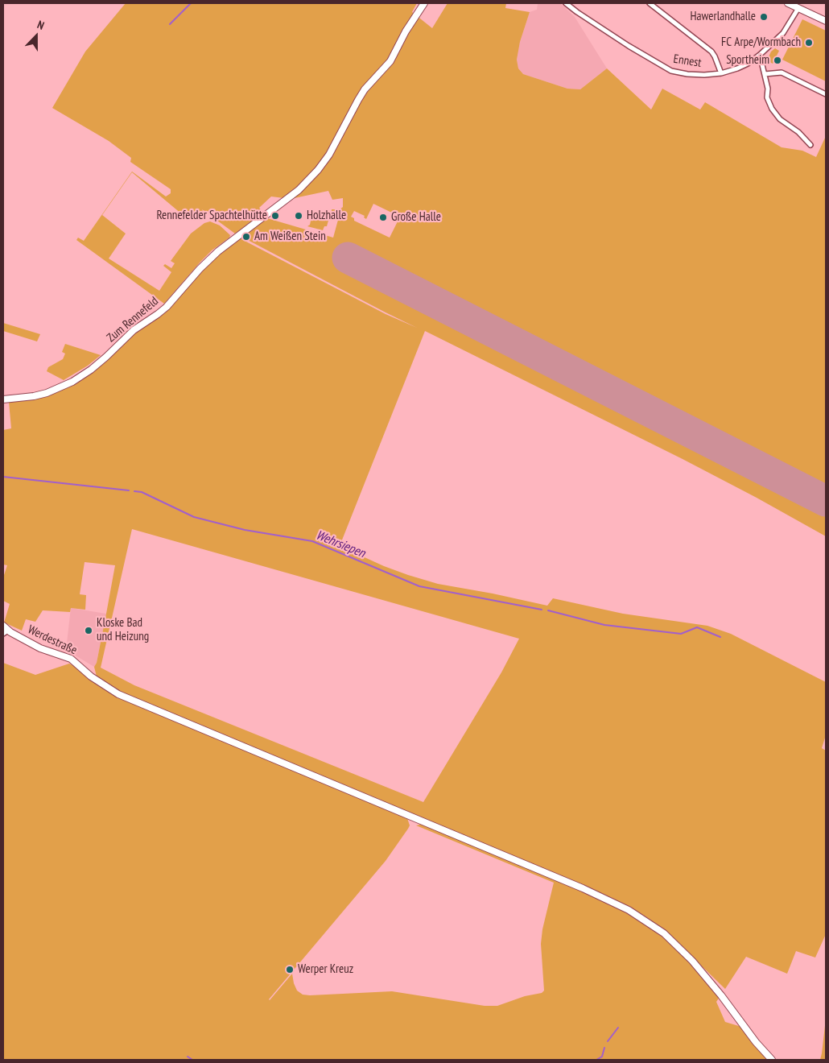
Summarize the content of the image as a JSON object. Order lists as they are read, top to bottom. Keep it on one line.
{"streets":{"main road":["Zum Rennefeld","Werdestraße"],"street":["Ennest"]},"water":["Wehrsiepen"],"places":["Hawerlandhalle","FC Arpe/Wormbach","Sportheim","Rennefelder Spachtelhütte","Holzhalle","Große Halle","Am Weißen Stein","Kloske Bad und Heizung","Werper Kreuz"],"north":"top"}
